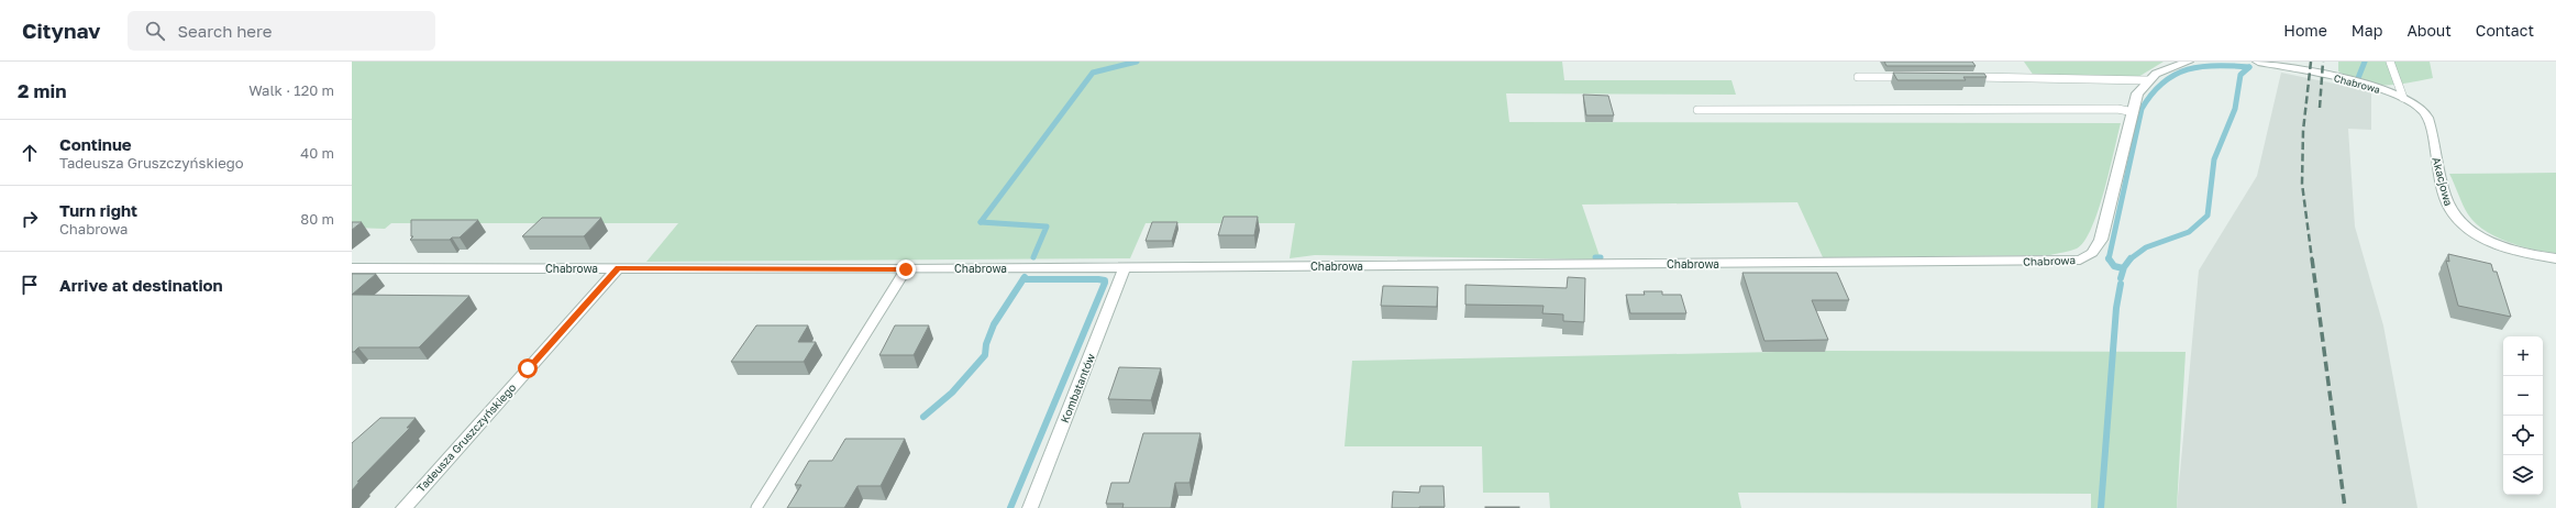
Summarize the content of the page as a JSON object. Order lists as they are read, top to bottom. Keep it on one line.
{"streets":{"street":["Chabrowa","Akacjowa","Kombatantów","Tadeusza Gruszczyńskiego"]},"crossings":[["Chabrowa","Akacjowa"],["Chabrowa","Kombatantów"],["Chabrowa","Tadeusza Gruszczyńskiego"]],"page":{"header":"Citynav","search":"Search here","nav":["Home","Map","About","Contact"],"heading":["2 min","Walk · 120 m"],"list":[["Continue","Tadeusza Gruszczyńskiego","40 m"],["Turn right","Chabrowa","80 m"],"Arrive at destination"],"map_buttons":["+","−"]}}
